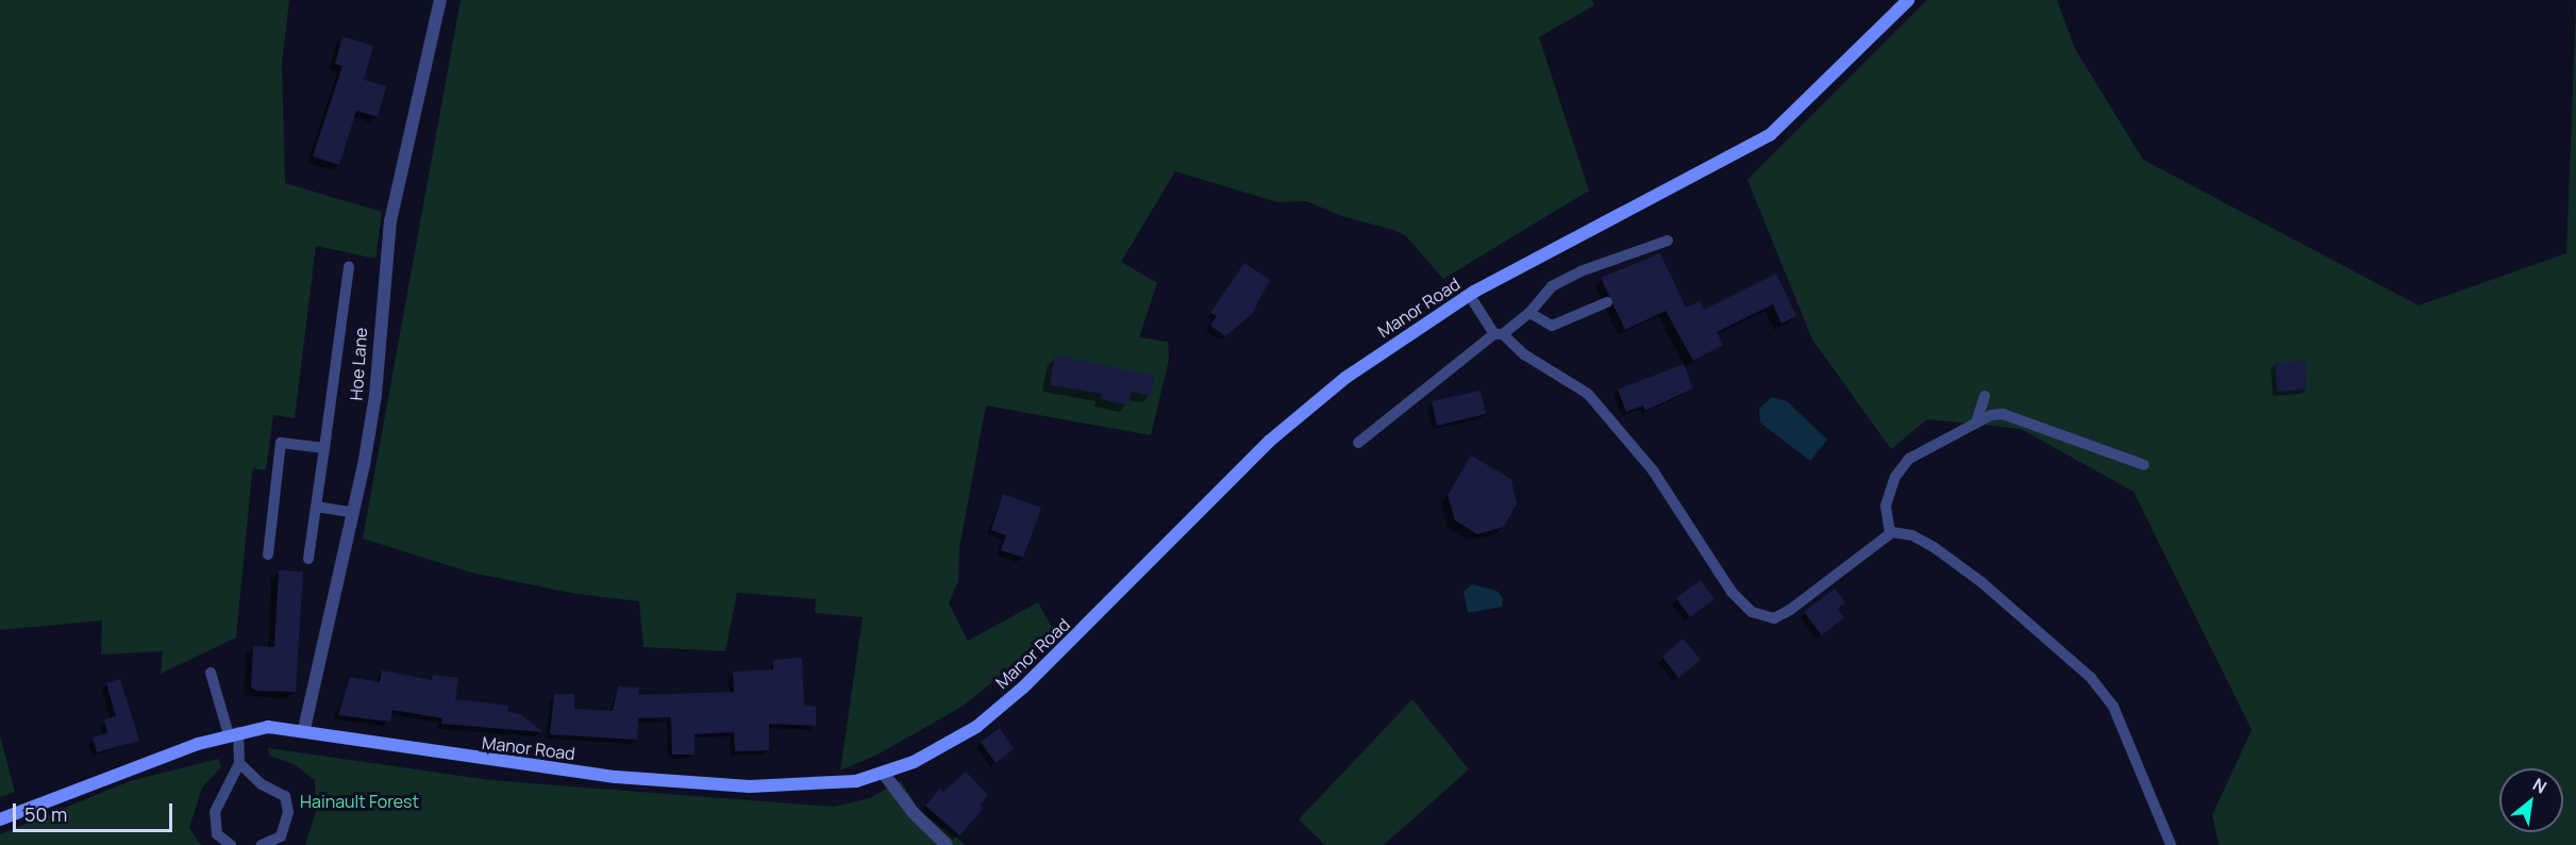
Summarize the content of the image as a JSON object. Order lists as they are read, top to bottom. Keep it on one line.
{"streets":{"street":["Manor Road","Hoe Lane"]},"crossings":[["Manor Road","Hoe Lane"]],"parks":["Hainault Forest"],"scale_bar":"50 m","north":"top right"}
